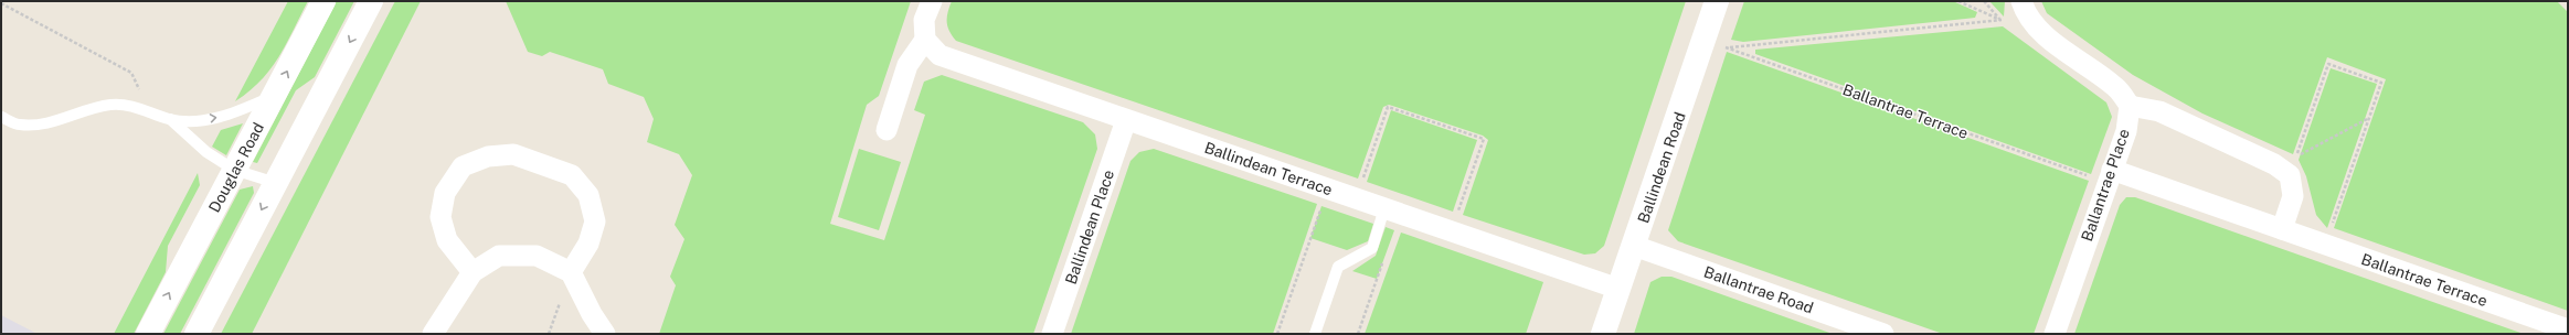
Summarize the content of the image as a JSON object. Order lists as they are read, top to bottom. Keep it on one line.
{"streets":{"main road":["Douglas Road","Ballindean Road"],"street":["Ballantrae Terrace","Ballindean Terrace","Ballantrae Place","Ballindean Place","Ballantrae Road"]},"crossings":[["Ballantrae Terrace","Ballindean Road"],["Ballantrae Terrace","Ballantrae Place"],["Ballindean Road","Ballindean Terrace"],["Ballindean Road","Ballantrae Road"],["Ballindean Terrace","Ballindean Place"]]}
